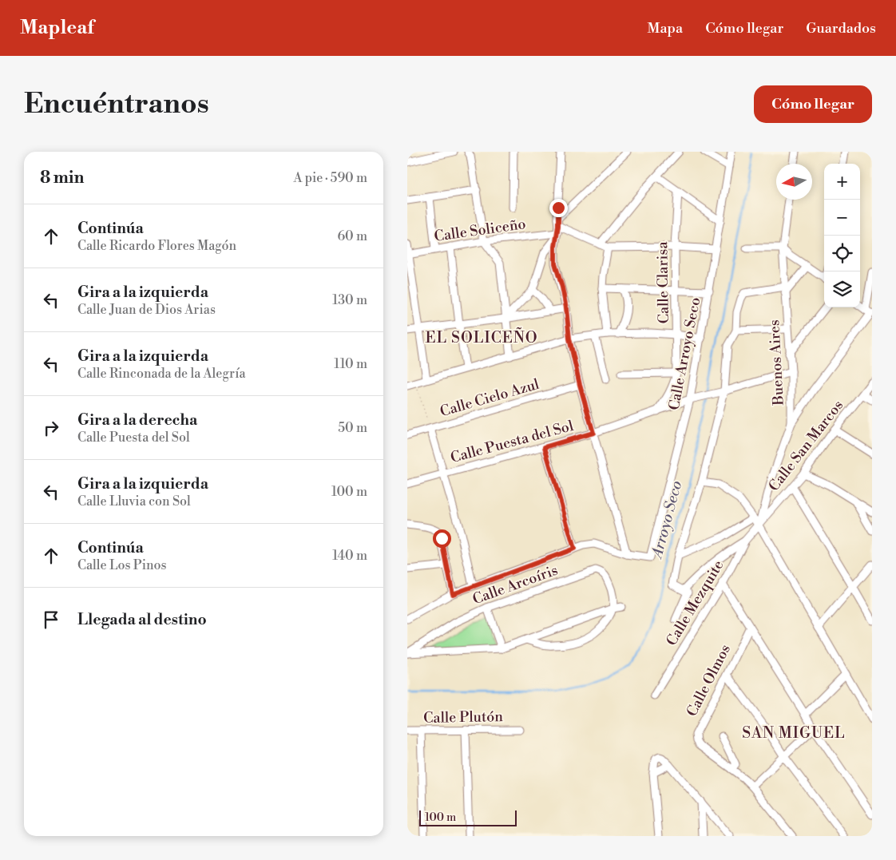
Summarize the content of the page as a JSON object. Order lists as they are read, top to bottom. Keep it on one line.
{"streets":{"street":["Calle Soliceño","Calle Clarisa","Calle Arroyo Seco","Buenos Aires","Calle Cielo Azul","Calle Puesta del Sol","Calle San Marcos","Calle Arcoíris","Calle Mezquite","Calle Olmos","Calle Plutón"]},"crossings":[["Calle Clarisa","Calle Puesta del Sol"],["Calle Arroyo Seco","Calle Puesta del Sol"],["Buenos Aires","Calle Puesta del Sol"],["Buenos Aires","Calle San Marcos"],["Buenos Aires","Calle Mezquite"],["Calle San Marcos","Calle Mezquite"]],"districts":["EL SOLICEÑO","SAN MIGUEL"],"water":["Arroyo Seco"],"scale_bar":"100 m","north":"left","page":{"header":"Mapleaf","nav":["Mapa","Cómo llegar","Guardados"],"buttons":"Cómo llegar","title":"Encuéntranos","heading":["8 min","A pie · 590 m"],"map_buttons":["+","−"],"list":[["Continúa","Calle Ricardo Flores Magón","60 m"],["Gira a la izquierda","Calle Juan de Dios Arias","130 m"],["Gira a la izquierda","Calle Rinconada de la Alegría","110 m"],["Gira a la derecha","Calle Puesta del Sol","50 m"],["Gira a la izquierda","Calle Lluvia con Sol","100 m"],["Continúa","Calle Los Pinos","140 m"],"Llegada al destino"],"scale":"100 m"}}
